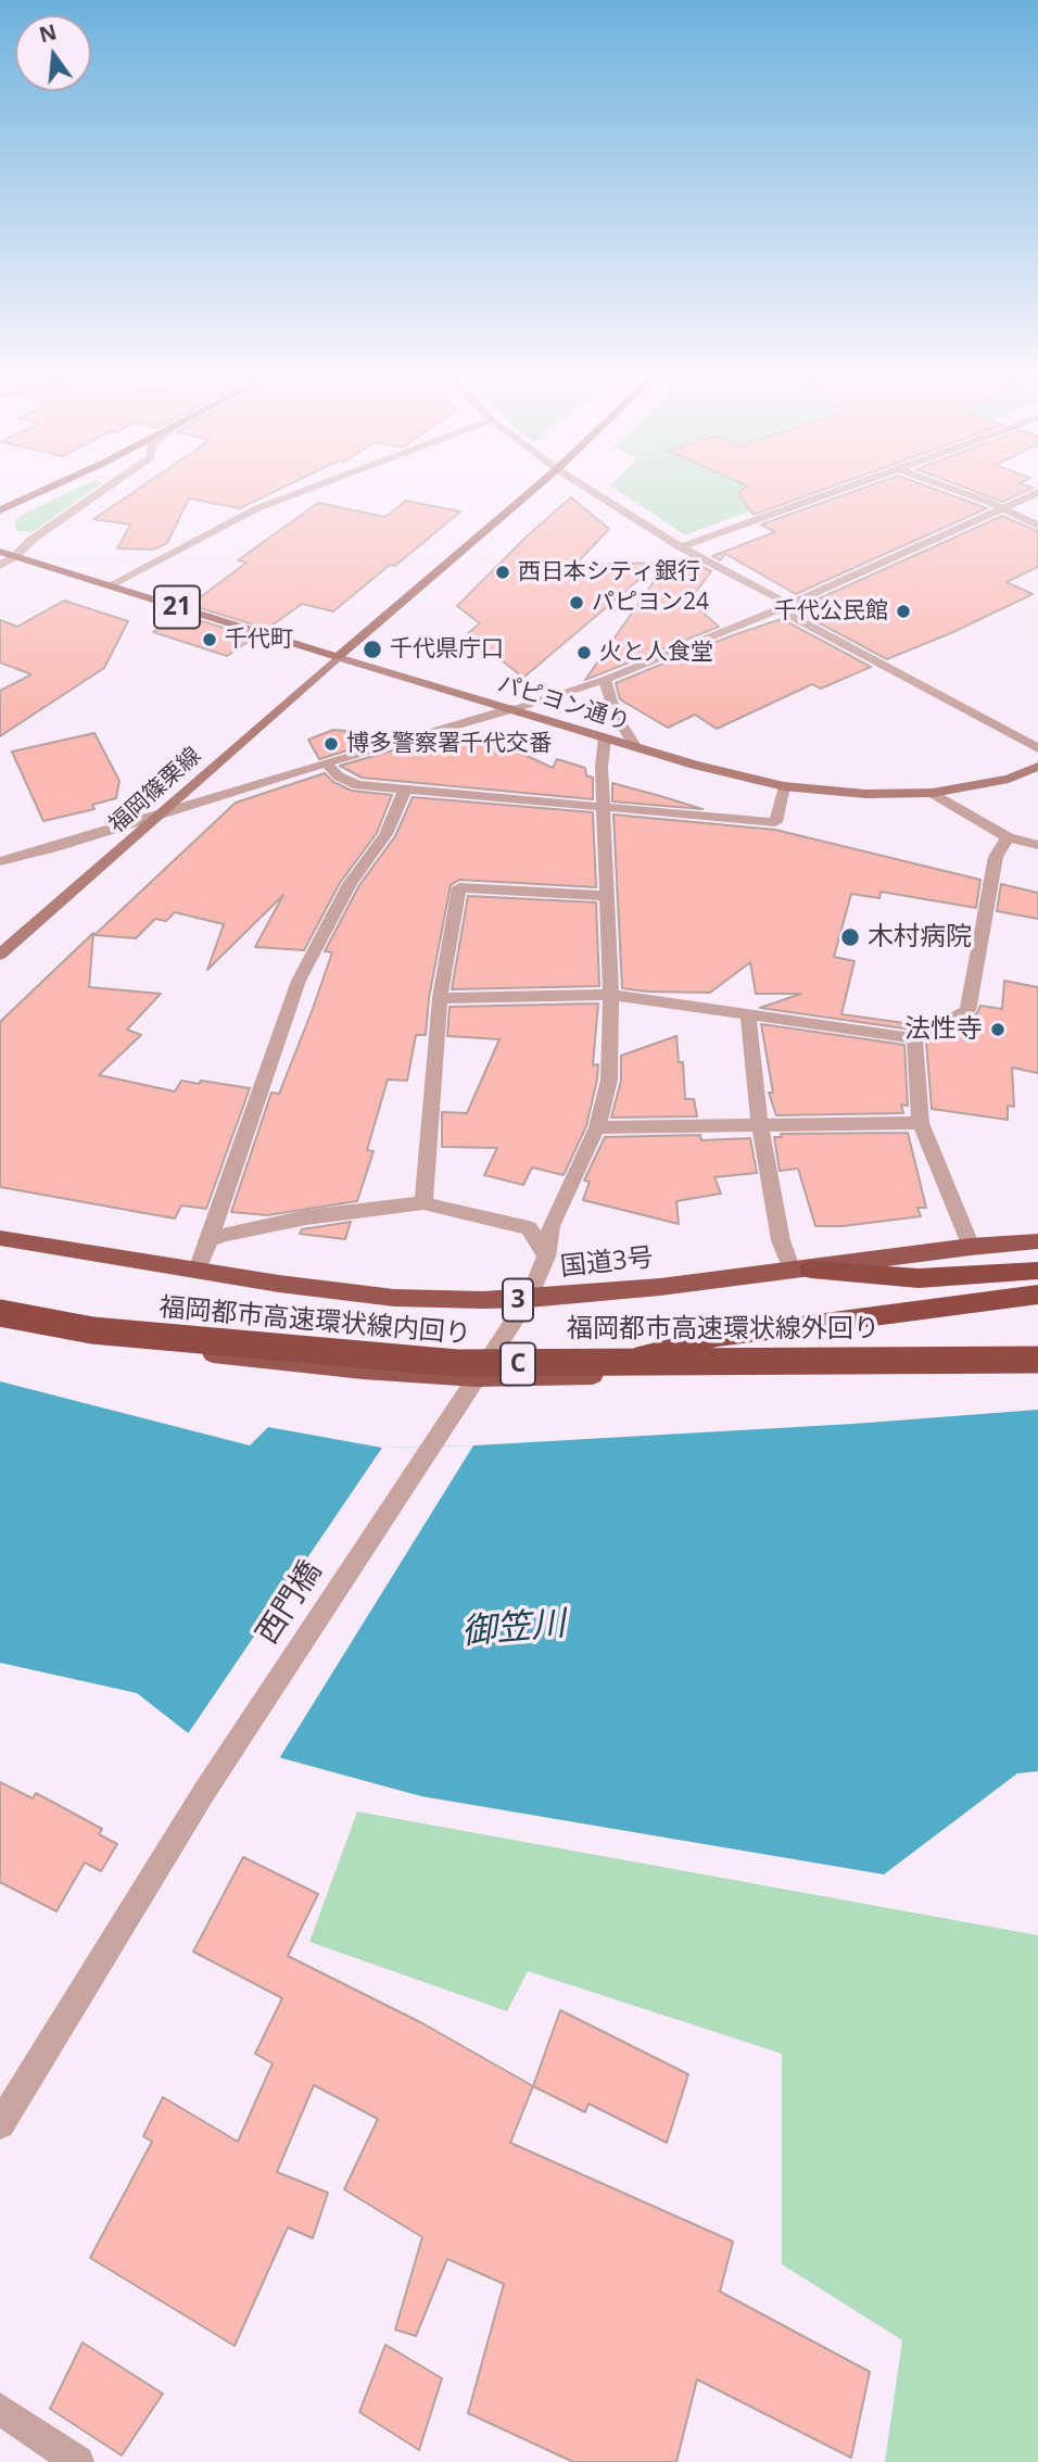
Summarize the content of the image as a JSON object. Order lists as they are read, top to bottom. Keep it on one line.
{"streets":{"highway":["国道3号","3","福岡都市高速環状線内回り","C"],"main road":["21","パピヨン通り","福岡篠栗線"],"street":["西門橋"]},"crossings":[["パピヨン通り","福岡篠栗線"],["パピヨン通り","西門橋"],["国道3号","西門橋"]],"water":["御笠川"],"places":["西日本シティ銀行","パピヨン24","千代公民館","千代町","千代県庁口","火と人食堂","博多警察署千代交番","木村病院","法性寺"],"north":"top"}
